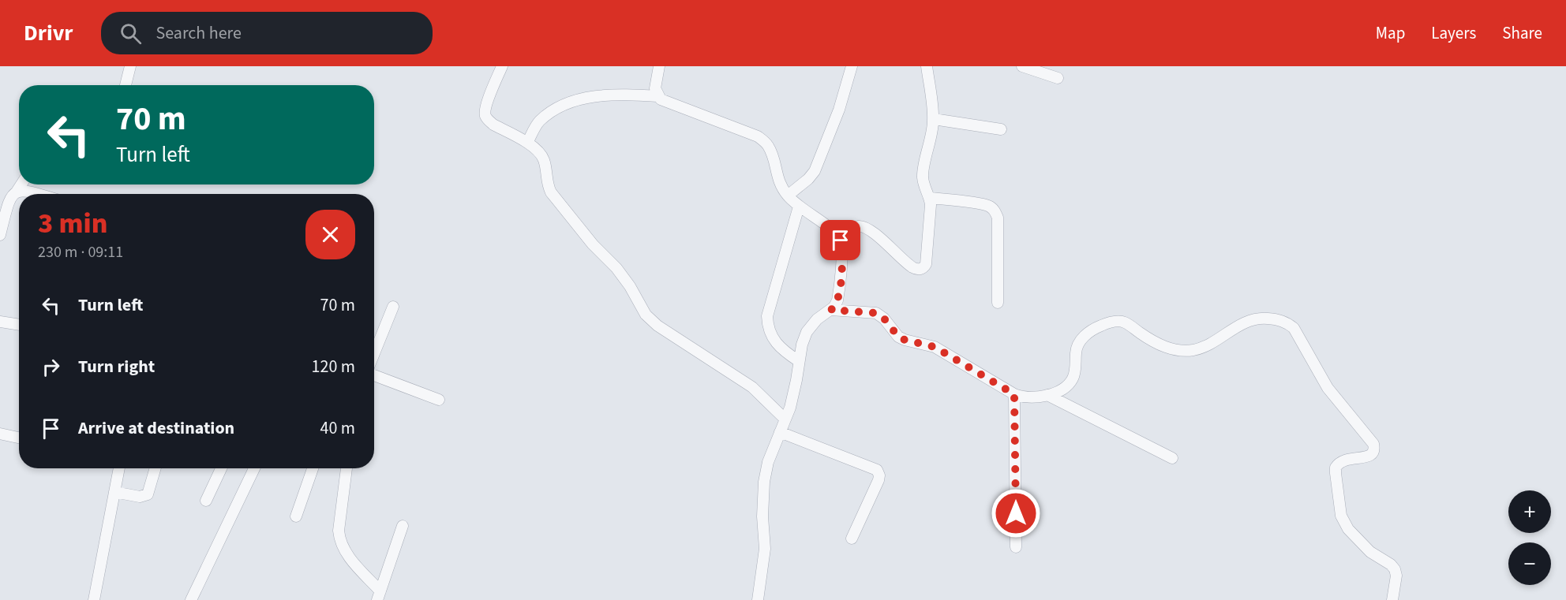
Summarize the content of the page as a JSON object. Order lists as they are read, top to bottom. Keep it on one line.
{"page":{"header":"Drivr","search":"Search here","nav":["Map","Layers","Share"],"turn":["70 m","Turn left"],"heading":["3 min","230 m · 09:11"],"list":[{"name":"Turn left","value":"70 m"},{"name":"Turn right","value":"120 m"},{"name":"Arrive at destination","value":"40 m"}],"map_buttons":["+","−"]}}
